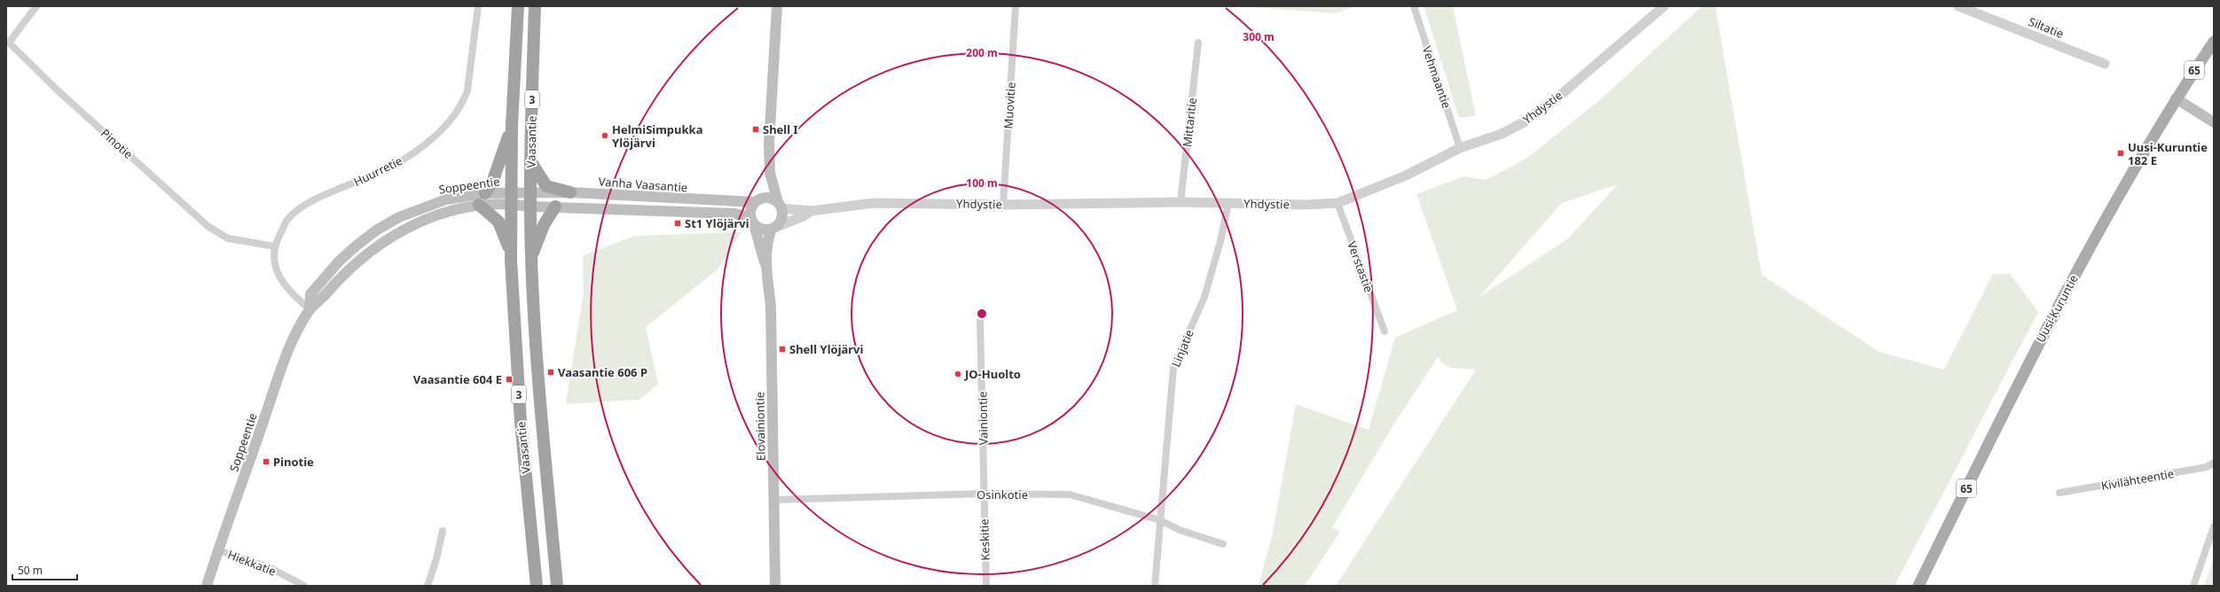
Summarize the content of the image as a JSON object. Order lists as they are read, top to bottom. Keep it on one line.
{"streets":{"highway":["3","Vaasantie"],"main road":["65","Vanha Vaasantie","Soppeentie","Uusi-Kuruntie","Elovainiontie"],"street":["Siltatie","Vehmaantie","Muovitie","Yhdystie","Mittaritie","Pinotie","Huurretie","Verstastie","Linjatie","Vainiontie","Kivilähteentie","Osinkotie","Keskitie","Hiekkatie"]},"crossings":[["Vehmaantie","Yhdystie"],["3","Vaasantie"],["3","Vanha Vaasantie"],["3","Soppeentie"],["Muovitie","Yhdystie"],["Yhdystie","Mittaritie"],["Yhdystie","Vanha Vaasantie"],["Yhdystie","Verstastie"],["Yhdystie","Linjatie"],["Yhdystie","Elovainiontie"],["Vaasantie","Vanha Vaasantie"],["Vaasantie","Soppeentie"],["Pinotie","Huurretie"],["Huurretie","Soppeentie"],["Vanha Vaasantie","Soppeentie"],["Vanha Vaasantie","Elovainiontie"],["Soppeentie","Hiekkatie"],["Linjatie","Osinkotie"],["Vainiontie","Osinkotie"],["Vainiontie","Keskitie"],["Elovainiontie","Osinkotie"],["Osinkotie","Keskitie"]],"places":{"transit":["Shell I","Uusi-Kuruntie 182 E","St1 Ylöjärvi","Shell Ylöjärvi","Vaasantie 606 P","Vaasantie 604 E","Pinotie"],"other":["HelmiSimpukka Ylöjärvi","JO-Huolto"]},"scale_bar":"50 m","rings":["300 m","200 m","100 m"]}
